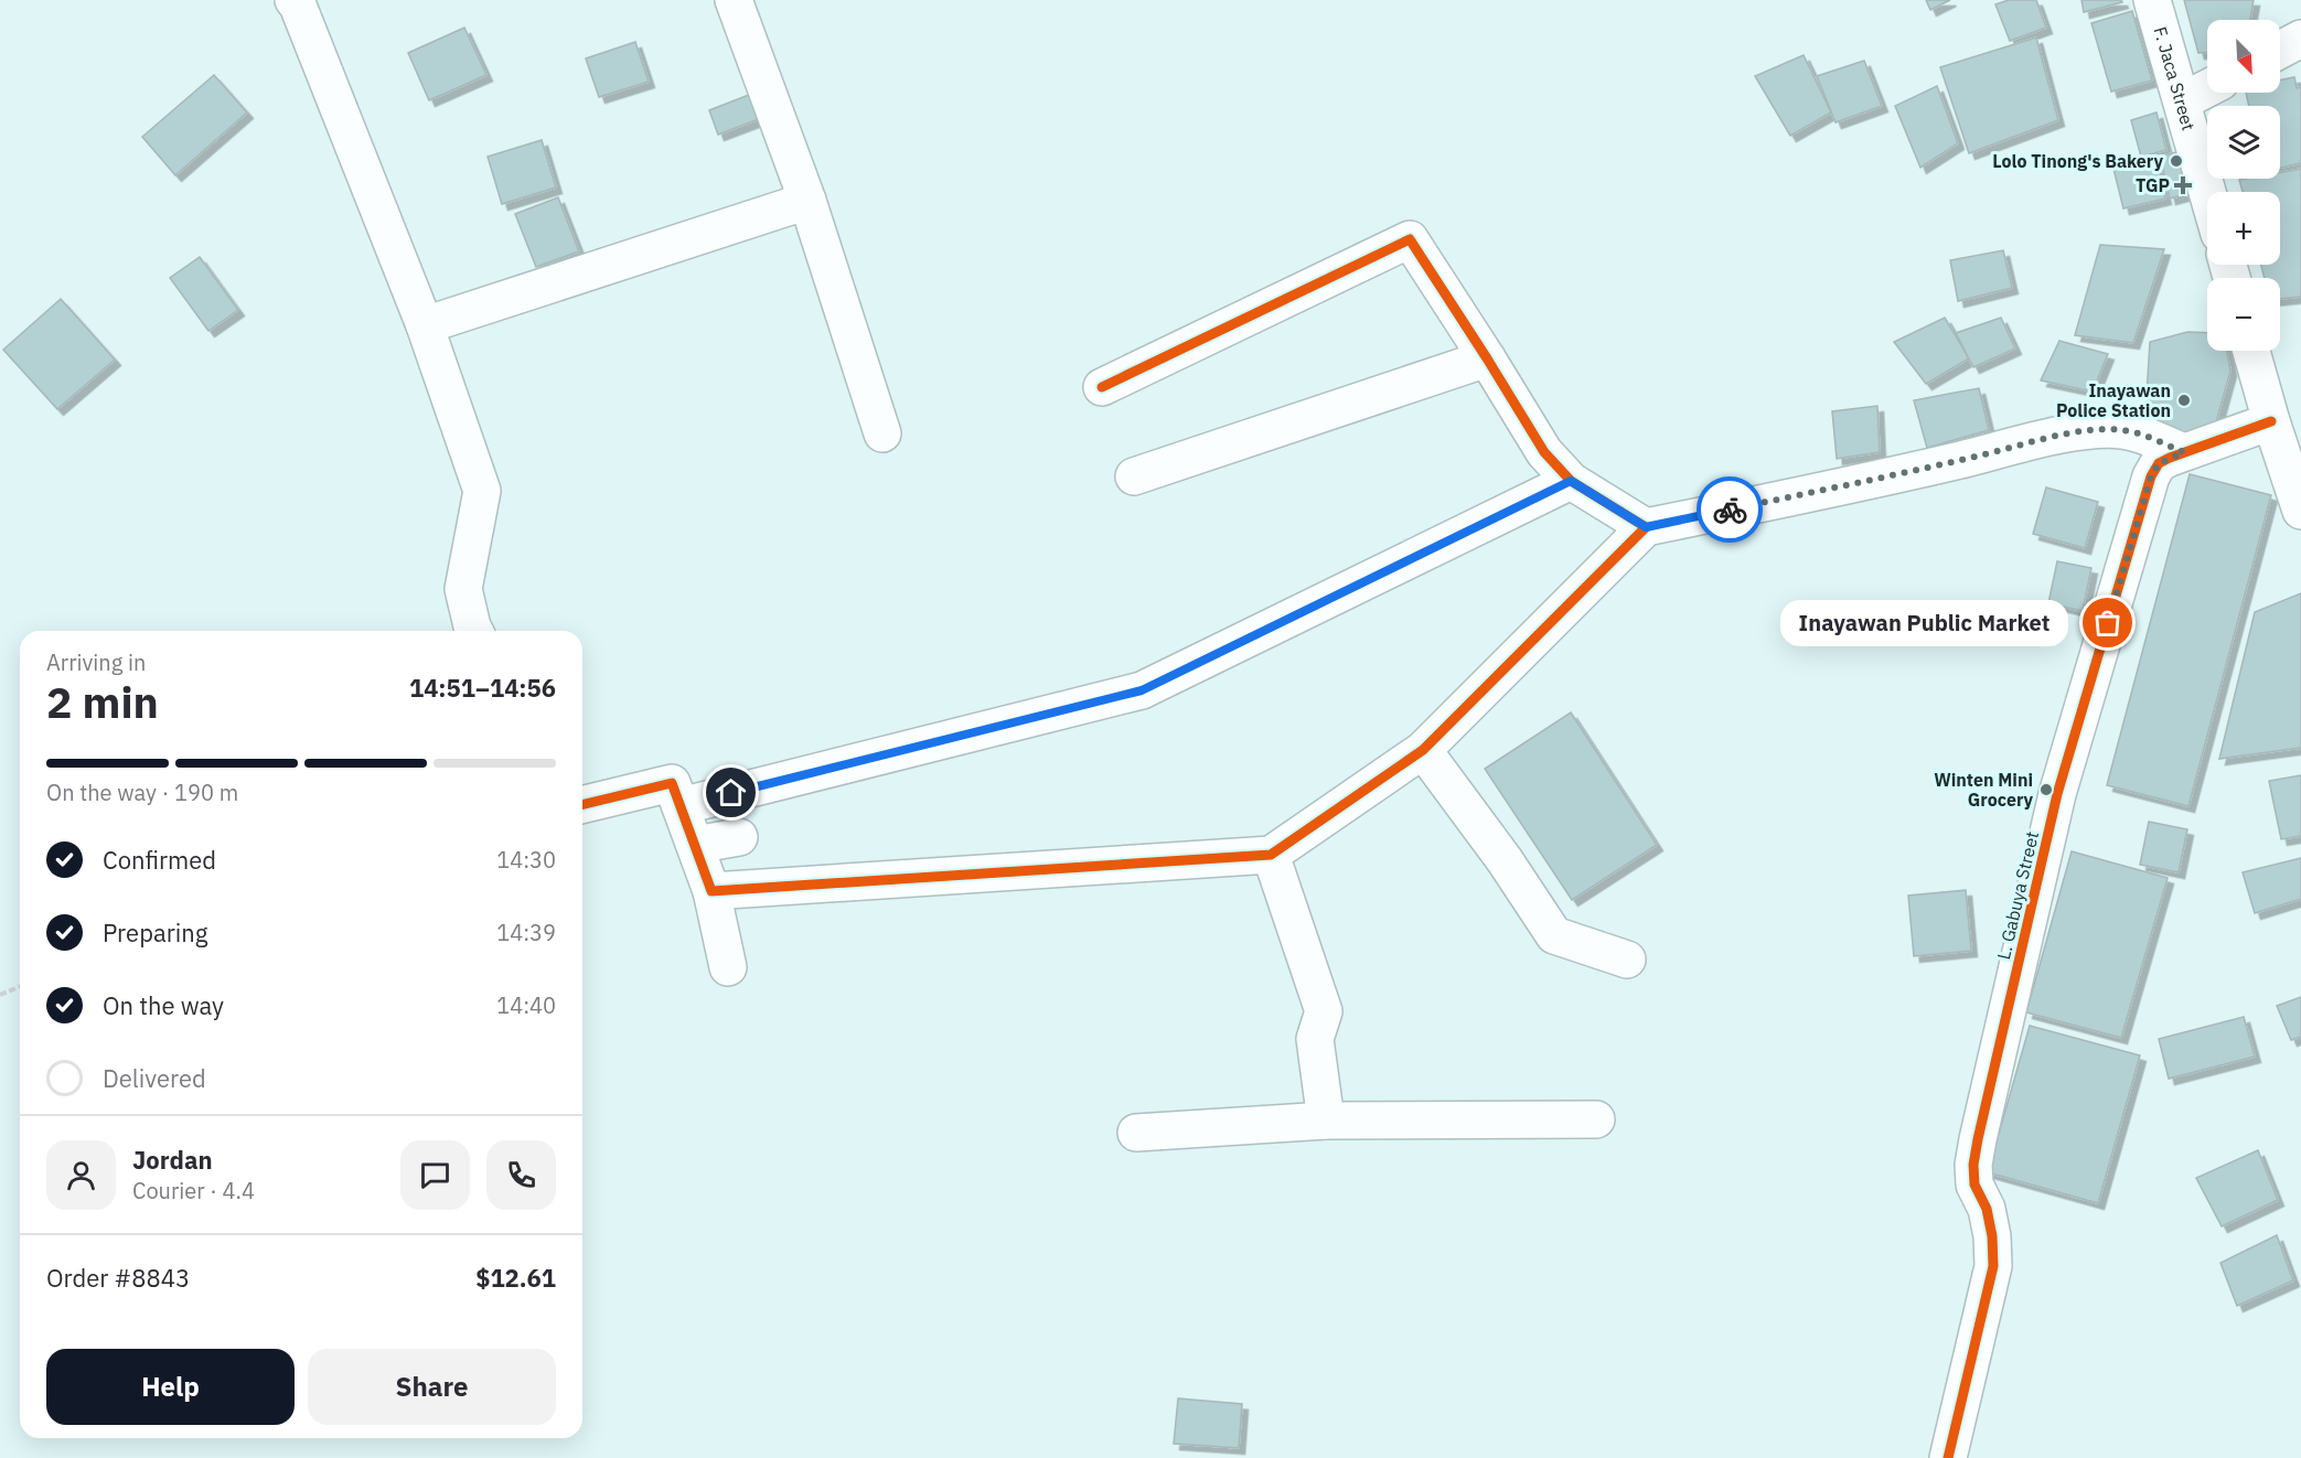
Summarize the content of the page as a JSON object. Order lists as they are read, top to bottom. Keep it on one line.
{"streets":{"street":["F. Jaca Street","L. Gabuya Street"]},"places":{"other":["Lolo Tinong's Bakery","Inayawan Police Station","Inayawan Public Market","Winten Mini Grocery"],"health":["TGP"]},"north":"bottom right","page":{"map_buttons":["+","−"],"bubble":"Inayawan Public Market","heading":["2 min","Arriving in","14:51–14:56"],"panel":["Jordan","Courier · 4.4","Order #8843","$12.61"],"bar":"On the way · 190 m","list":[["Confirmed","14:30"],["Preparing","14:39"],["On the way","14:40"],"Delivered"],"buttons":["Help","Share"]}}
